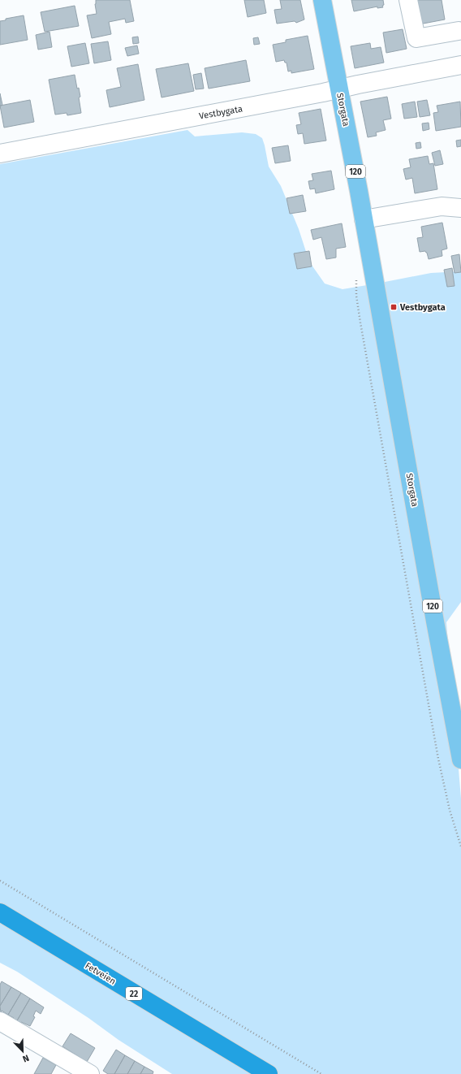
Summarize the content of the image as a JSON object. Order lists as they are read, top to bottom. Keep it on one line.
{"streets":{"highway":["Fetveien","22"],"main road":["Storgata","120"],"street":["Vestbygata"]},"crossings":[["Storgata","Vestbygata"]],"places":{"transit":["Vestbygata"]},"north":"bottom right"}
